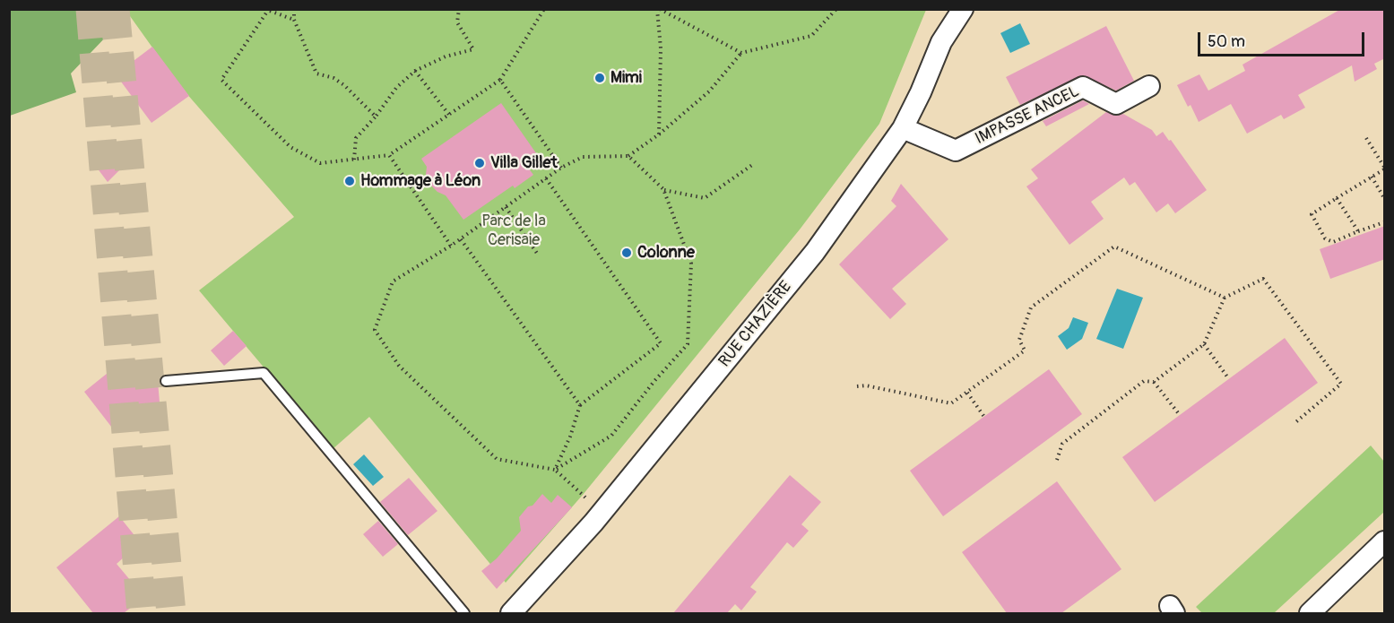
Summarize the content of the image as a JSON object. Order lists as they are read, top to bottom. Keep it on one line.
{"streets":{"street":["IMPASSE ANCEL","RUE CHAZIÈRE"]},"crossings":[["IMPASSE ANCEL","RUE CHAZIÈRE"]],"parks":["Parc de la Cerisaie"],"places":["Mimi","Villa Gillet","Hommage à Léon","Colonne"],"scale_bar":"50 m"}
